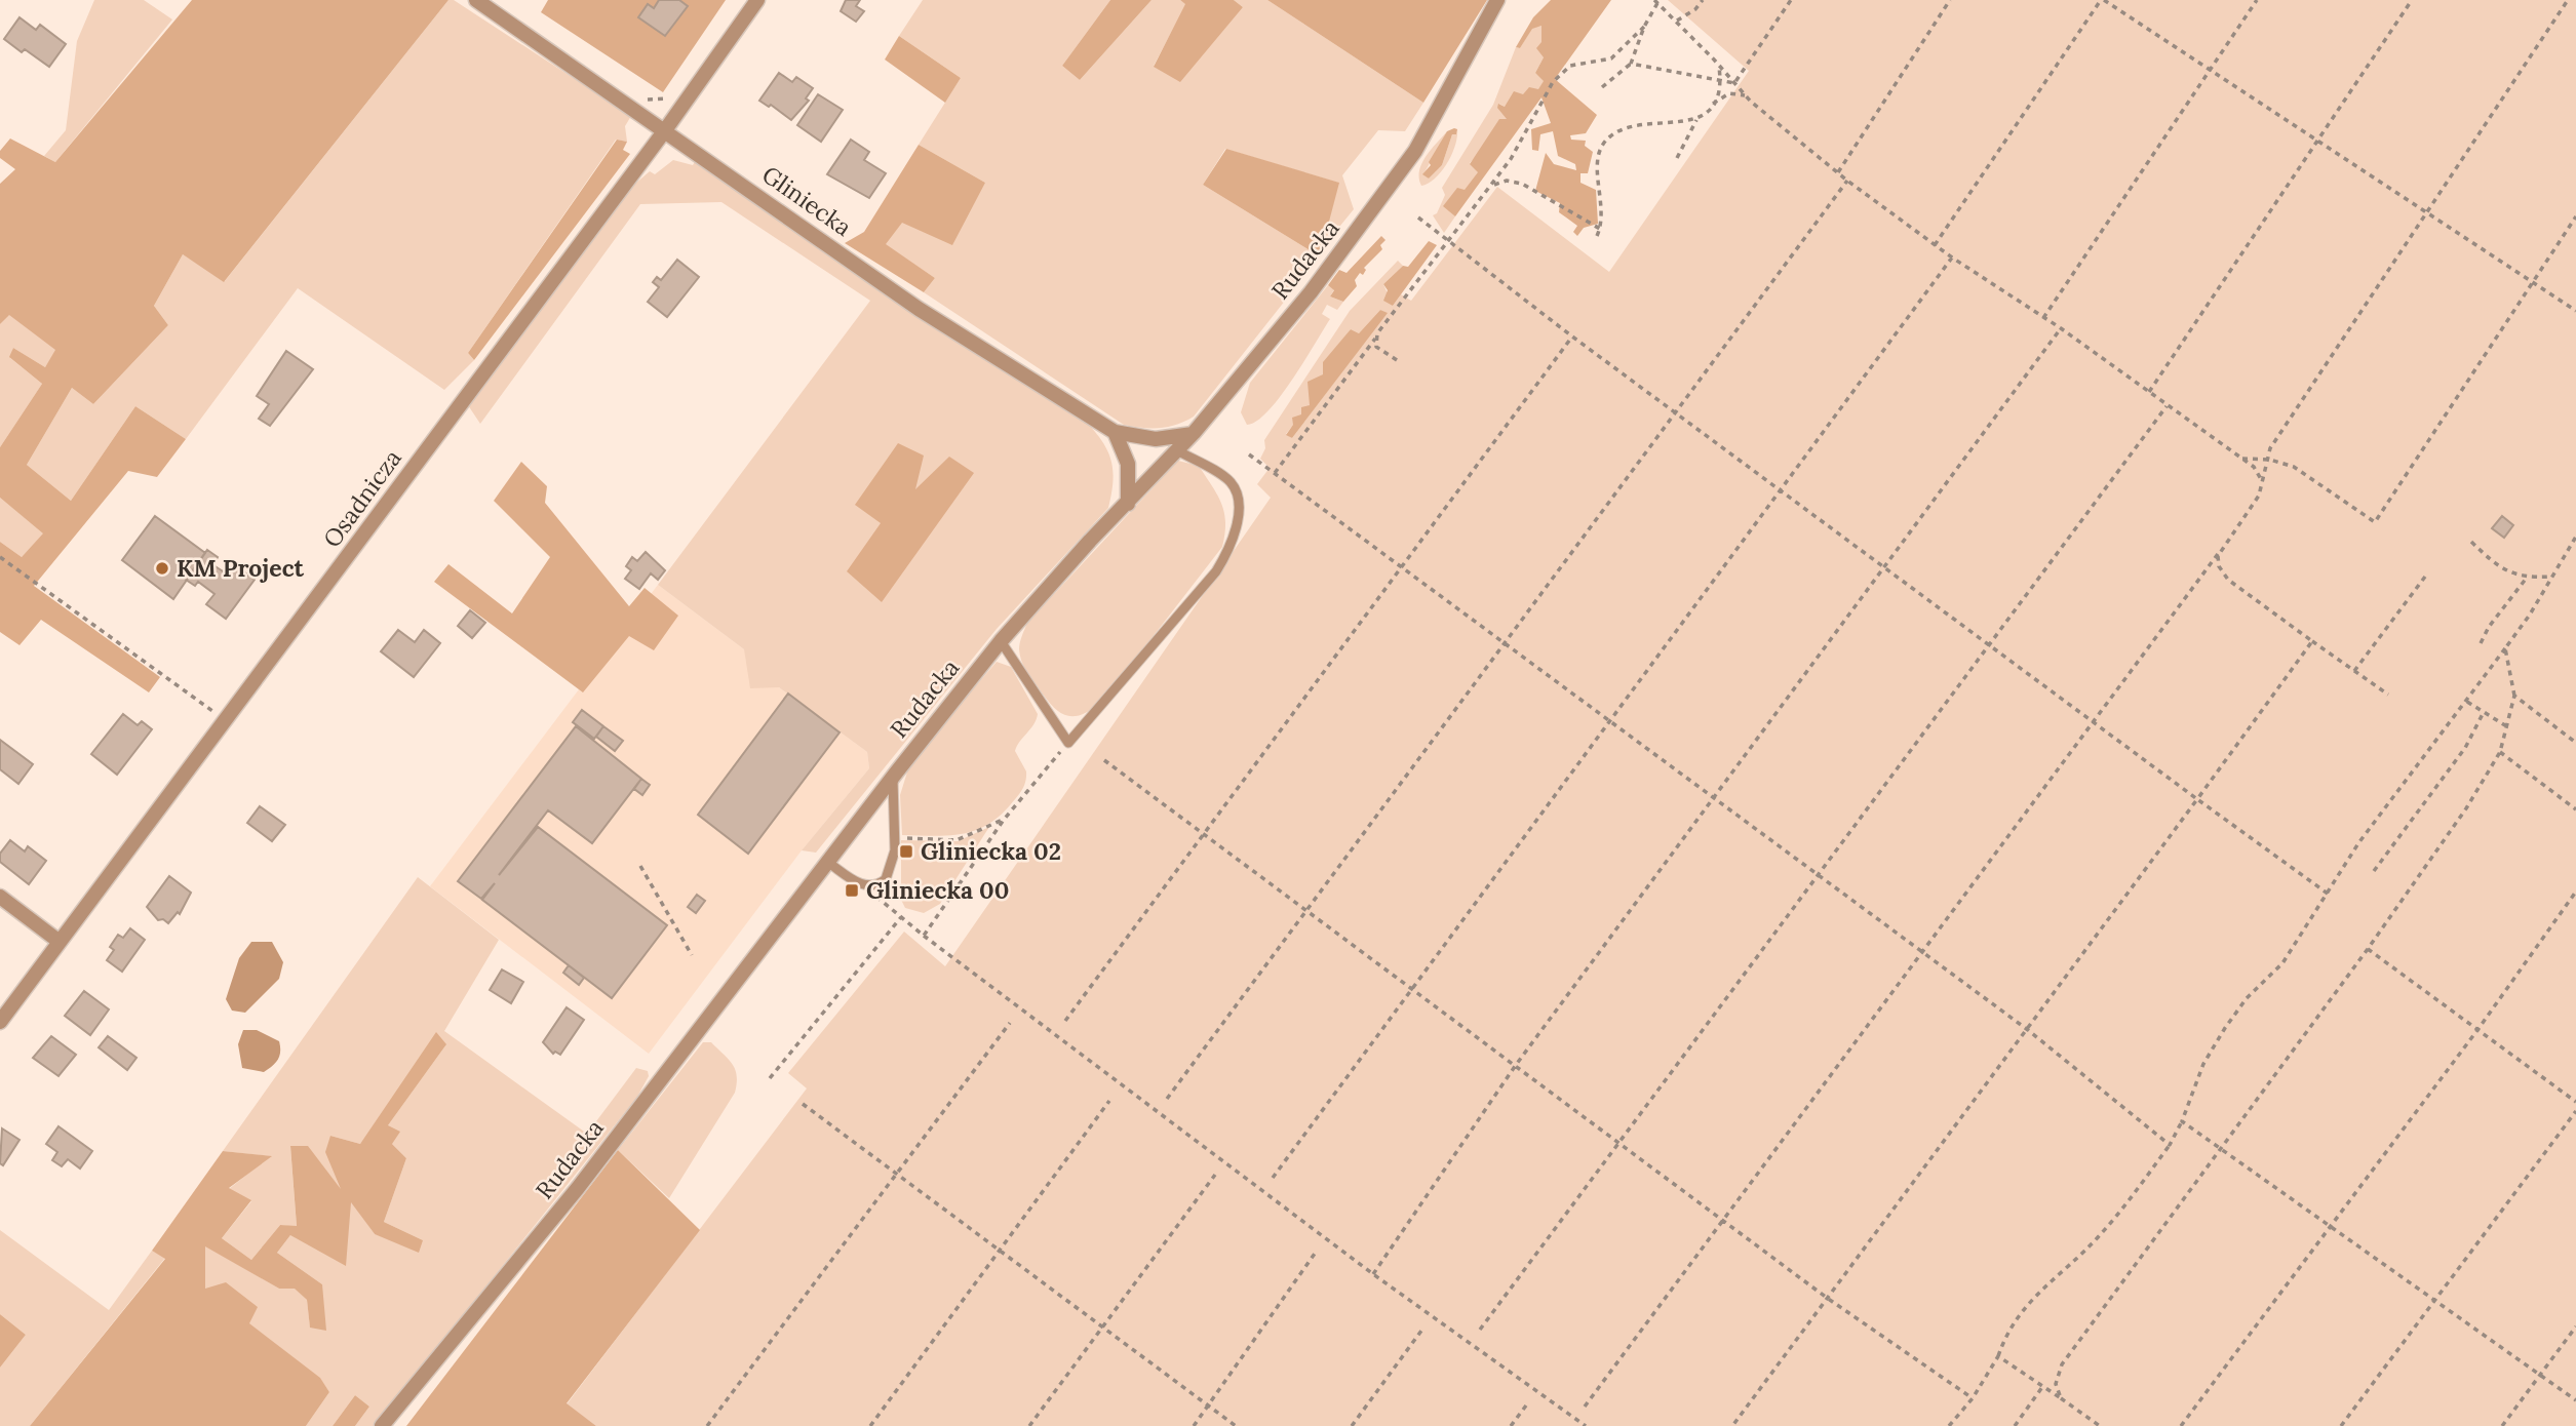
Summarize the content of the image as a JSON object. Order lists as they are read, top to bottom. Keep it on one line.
{"streets":{"street":["Gliniecka","Rudacka","Osadnicza"]},"crossings":[["Gliniecka","Rudacka"],["Gliniecka","Osadnicza"]],"places":{"other":["KM Project"],"transit":["Gliniecka 02","Gliniecka 00"]}}
